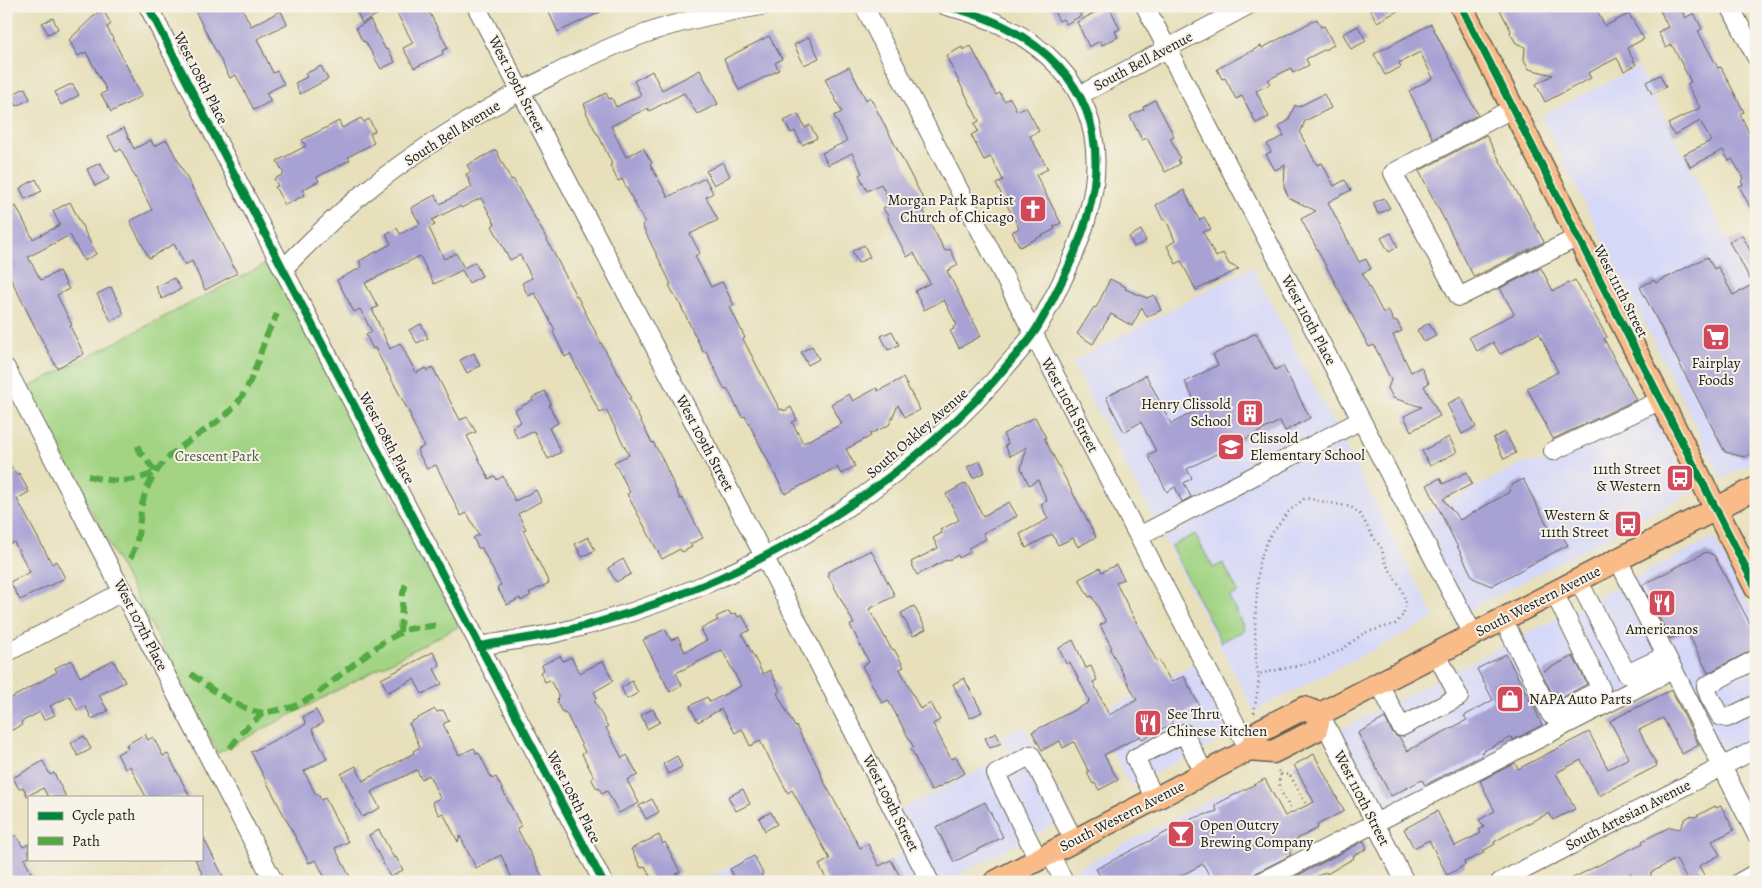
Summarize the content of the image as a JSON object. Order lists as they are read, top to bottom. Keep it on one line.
{"streets":{"main road":["West 111th Street","South Western Avenue"],"street":["South Bell Avenue","West 108th Place","West 109th Street","West 110th Place","West 110th Street","South Oakley Avenue","West 107th Place","South Artesian Avenue"]},"crossings":[["South Bell Avenue","West 108th Place"],["South Bell Avenue","West 109th Street"],["South Bell Avenue","West 110th Place"],["South Bell Avenue","South Oakley Avenue"],["West 108th Place","South Oakley Avenue"],["West 109th Street","South Oakley Avenue"],["West 111th Street","South Western Avenue"],["West 110th Place","South Western Avenue"],["West 110th Street","South Oakley Avenue"],["West 110th Street","South Western Avenue"]],"parks":["Crescent Park"],"places":{"church":["Morgan Park Baptist Church of Chicago"],"supermarket":["Fairplay Foods"],"building":["Henry Clissold School"],"school or university":["Clissold Elementary School"],"bus stop":["111th Street & Western","Western & 111th Street"],"restaurant":["Americanos","See Thru Chinese Kitchen"],"shop":["NAPA Auto Parts"],"bar":["Open Outcry Brewing Company"]},"legend":["Cycle path","Path"]}
